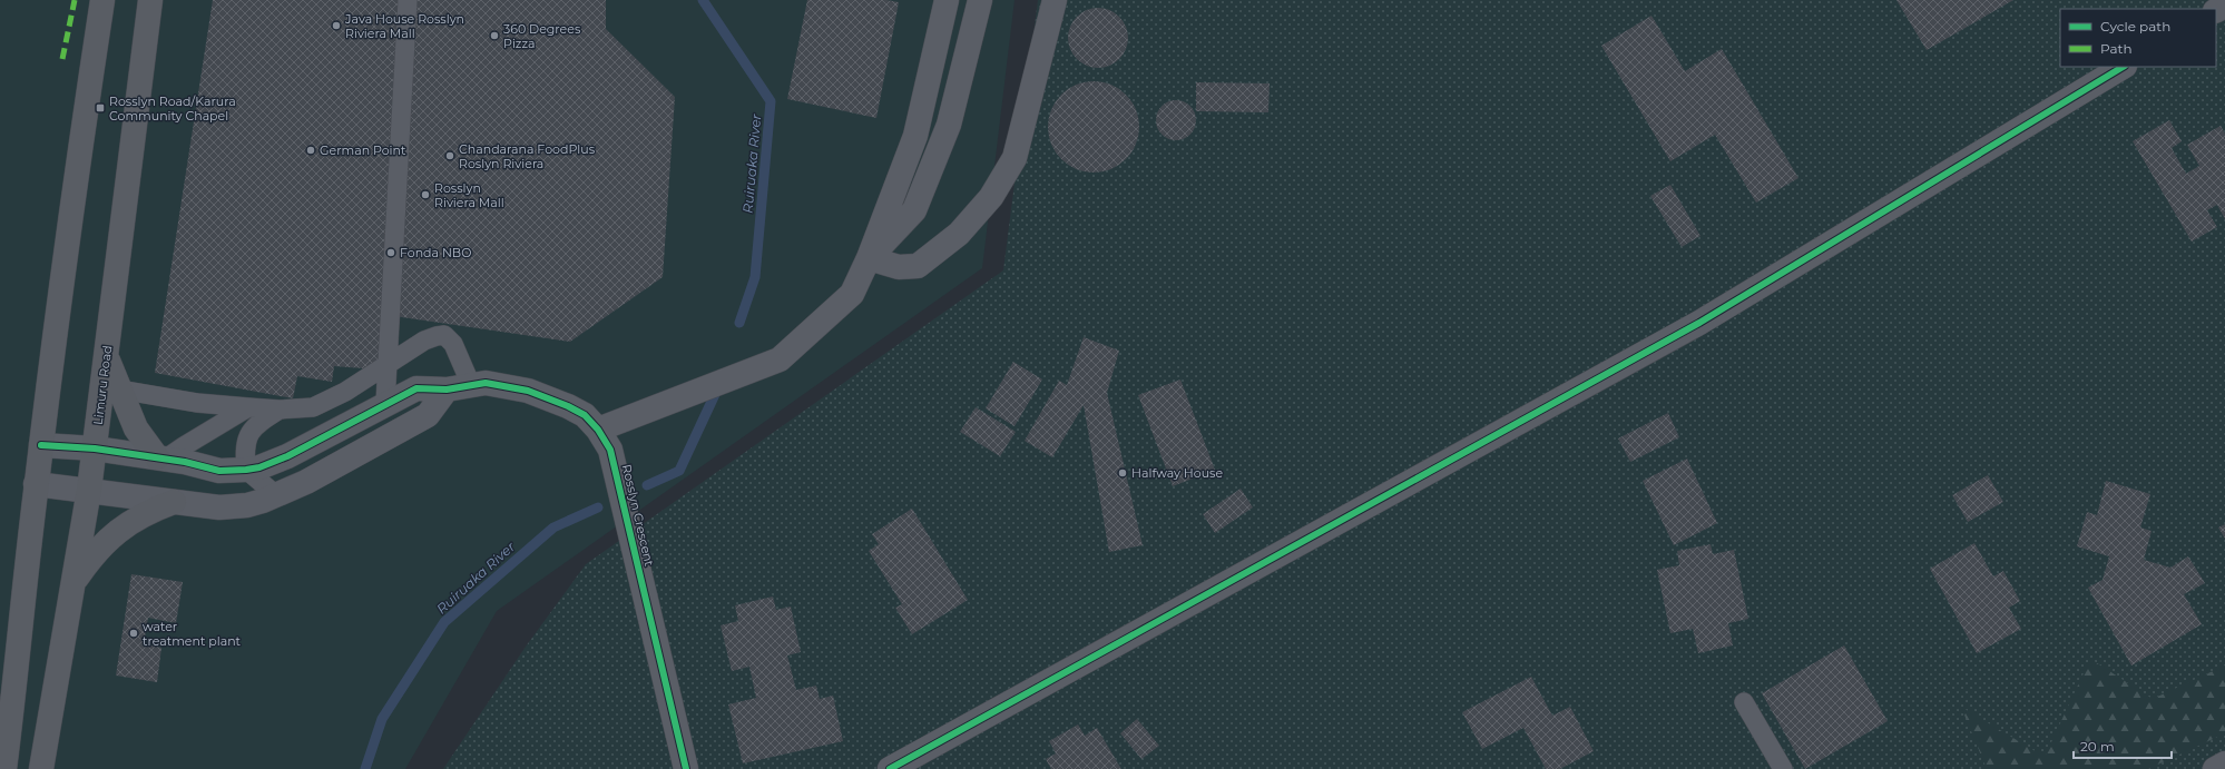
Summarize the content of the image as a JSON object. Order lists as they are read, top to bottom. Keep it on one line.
{"streets":{"main road":["Limuru Road"],"street":["Rosslyn Crescent"]},"crossings":[["Limuru Road","Rosslyn Crescent"]],"water":["Ruiruaka River"],"places":{"other":["Java House Rosslyn Riviera Mall","360 Degrees Pizza","German Point","Chandarana FoodPlus Roslyn Riviera","Rosslyn Riviera Mall","Fonda NBO","Halfway House","water treatment plant"],"transit":["Rosslyn Road/Karura Community Chapel"]},"legend":["Cycle path","Path"],"scale_bar":"20 m"}
